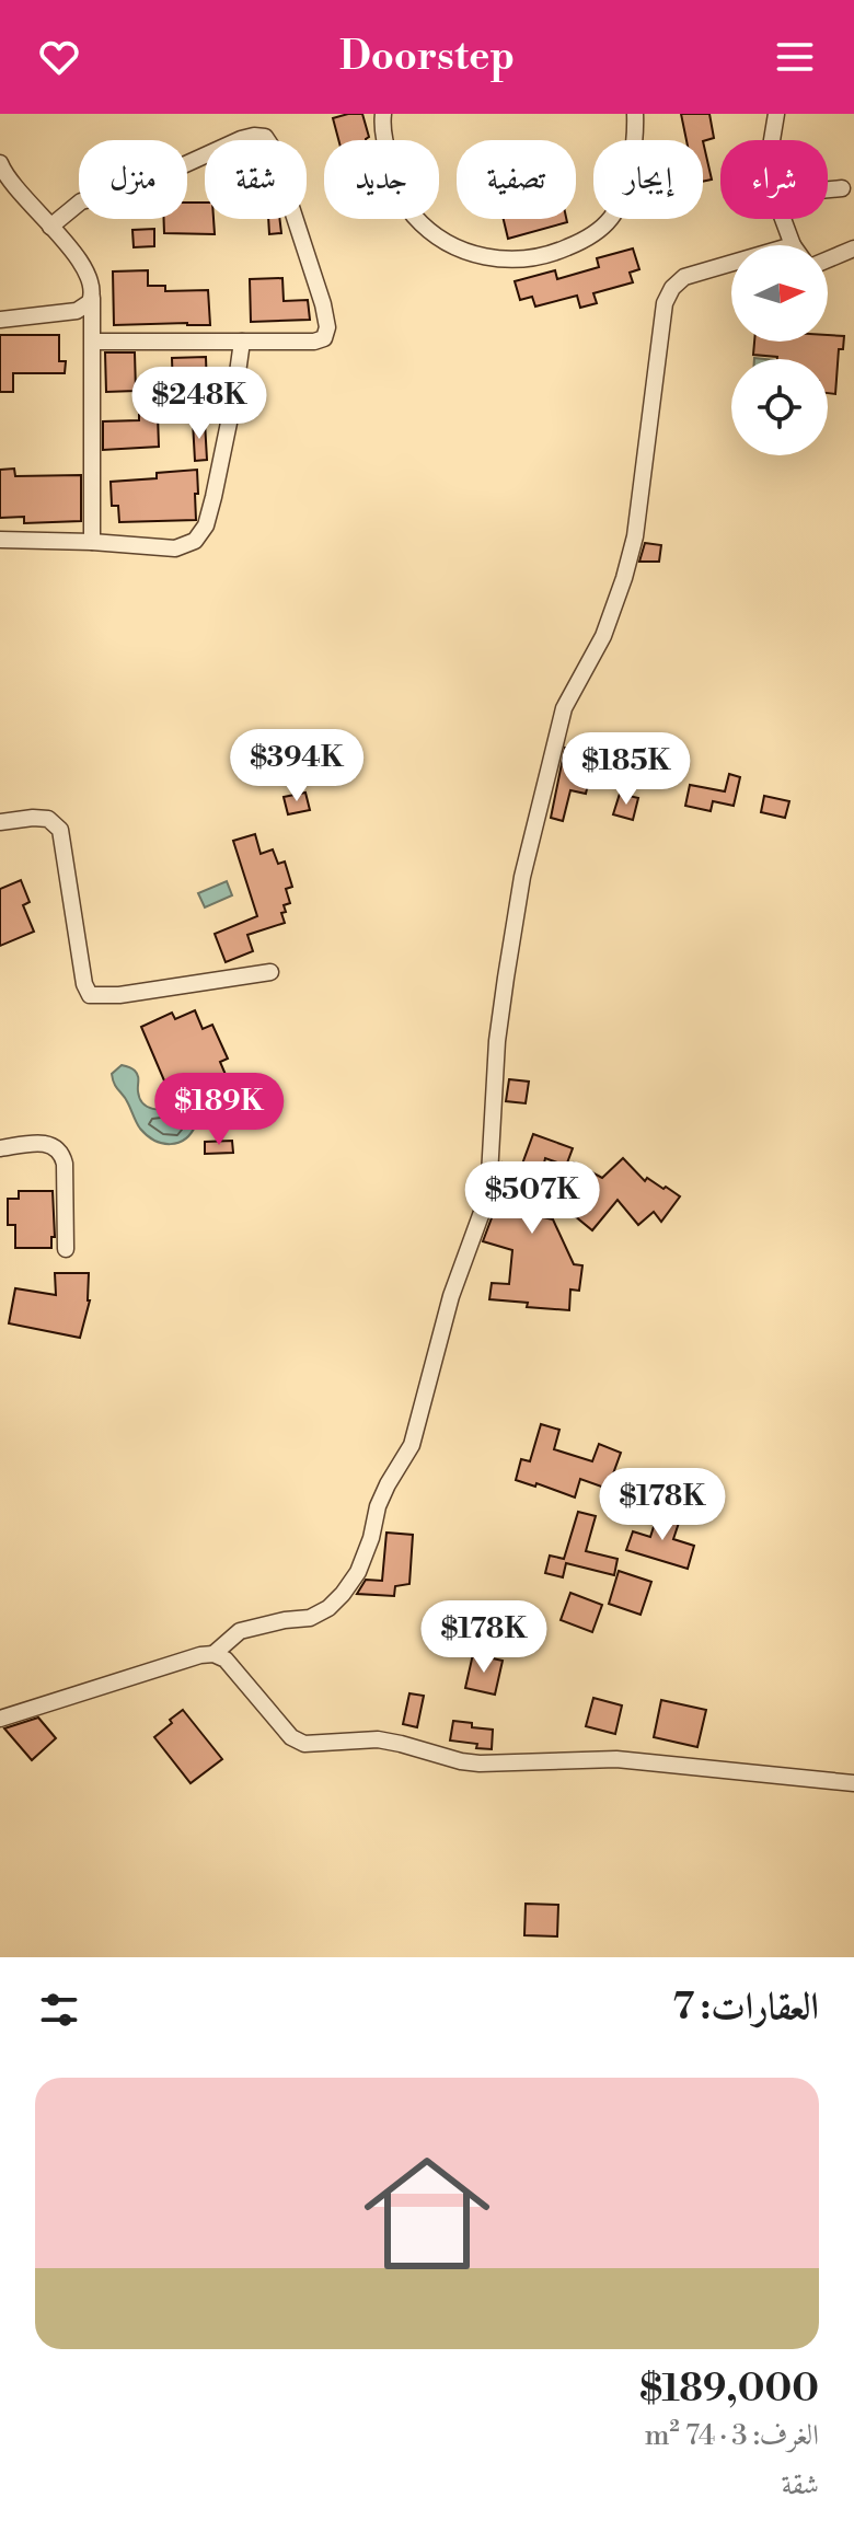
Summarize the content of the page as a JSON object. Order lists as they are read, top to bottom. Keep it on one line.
{"north":"right","page":{"header":"Doorstep","chip":["شراء","إيجار","تصفية","جديد","شقة","منزل"],"price":["$248K","$394K","$185K","$189K","$507K","$178K","$178K"],"heading":"العقارات: 7","list":[{"name":"$189,000","note":"الغرف: 3 · 74 m² · شقة"}]}}
